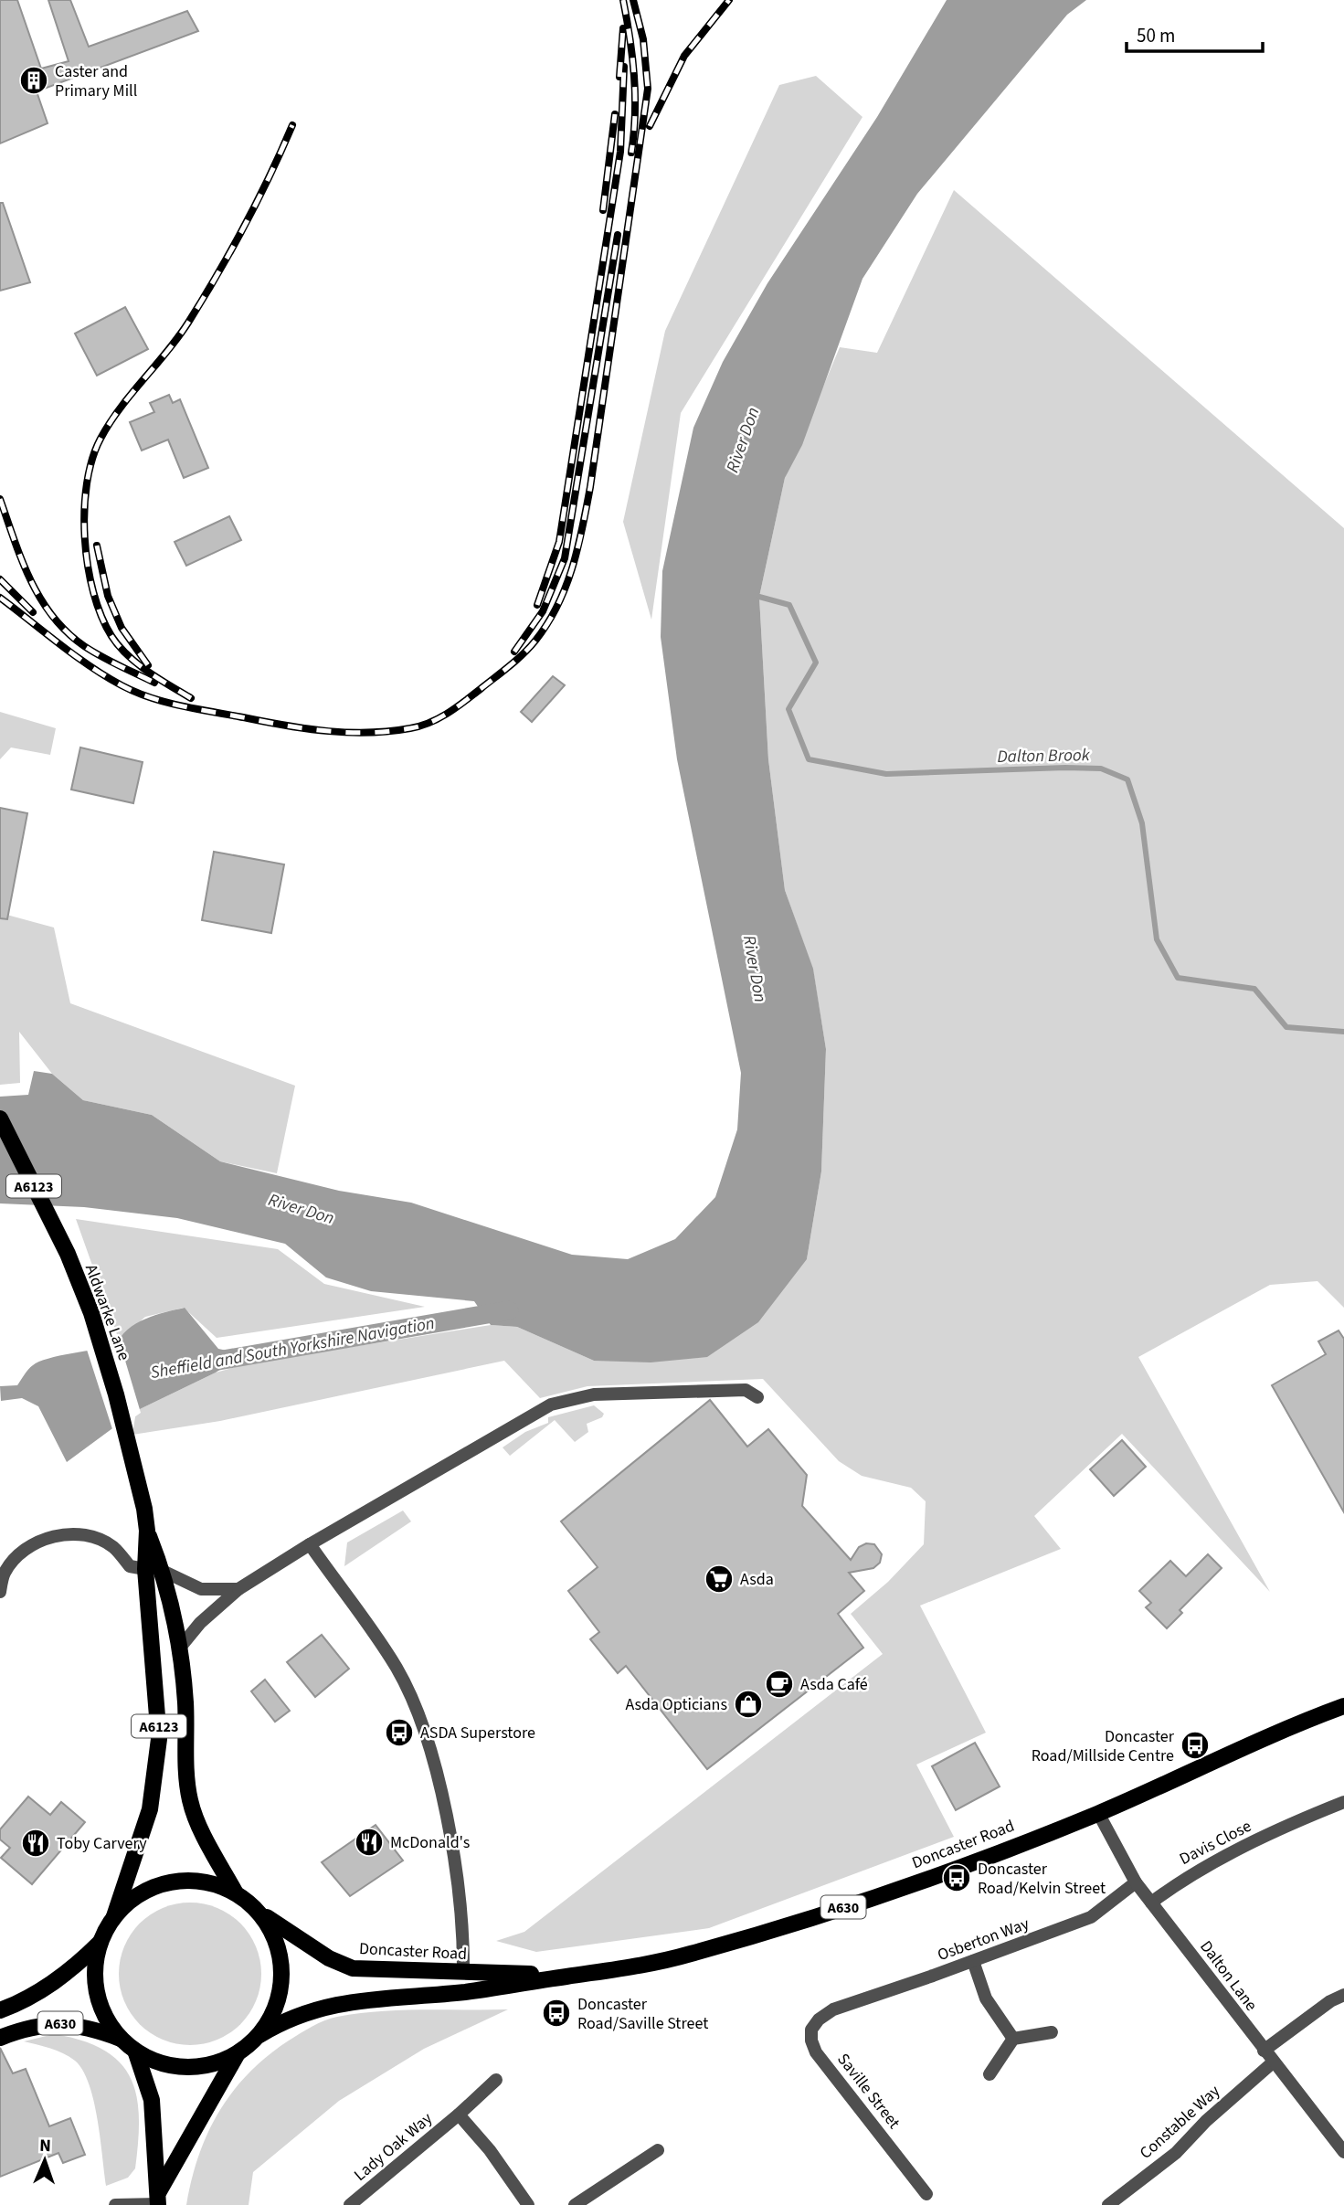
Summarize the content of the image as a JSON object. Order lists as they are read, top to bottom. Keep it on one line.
{"streets":{"main road":["A6123","Aldwarke Lane","Doncaster Road","A630"],"street":["Davis Close","Osberton Way","Dalton Lane","Saville Street","Constable Way","Lady Oak Way"]},"crossings":[["Aldwarke Lane","Doncaster Road"],["Aldwarke Lane","A630"],["Davis Close","Dalton Lane"],["Doncaster Road","A630"],["Doncaster Road","Dalton Lane"],["Osberton Way","Dalton Lane"],["Osberton Way","Saville Street"],["Dalton Lane","Constable Way"]],"water":["River Don","Dalton Brook","Sheffield and South Yorkshire Navigation"],"places":{"building":["Caster and Primary Mill"],"supermarket":["Asda"],"cafe":["Asda Café"],"shop":["Asda Opticians"],"bus stop":["ASDA Superstore","Doncaster Road/Millside Centre","Doncaster Road/Kelvin Street","Doncaster Road/Saville Street"],"restaurant":["McDonald's","Toby Carvery"]},"scale_bar":"50 m","north":"top"}
